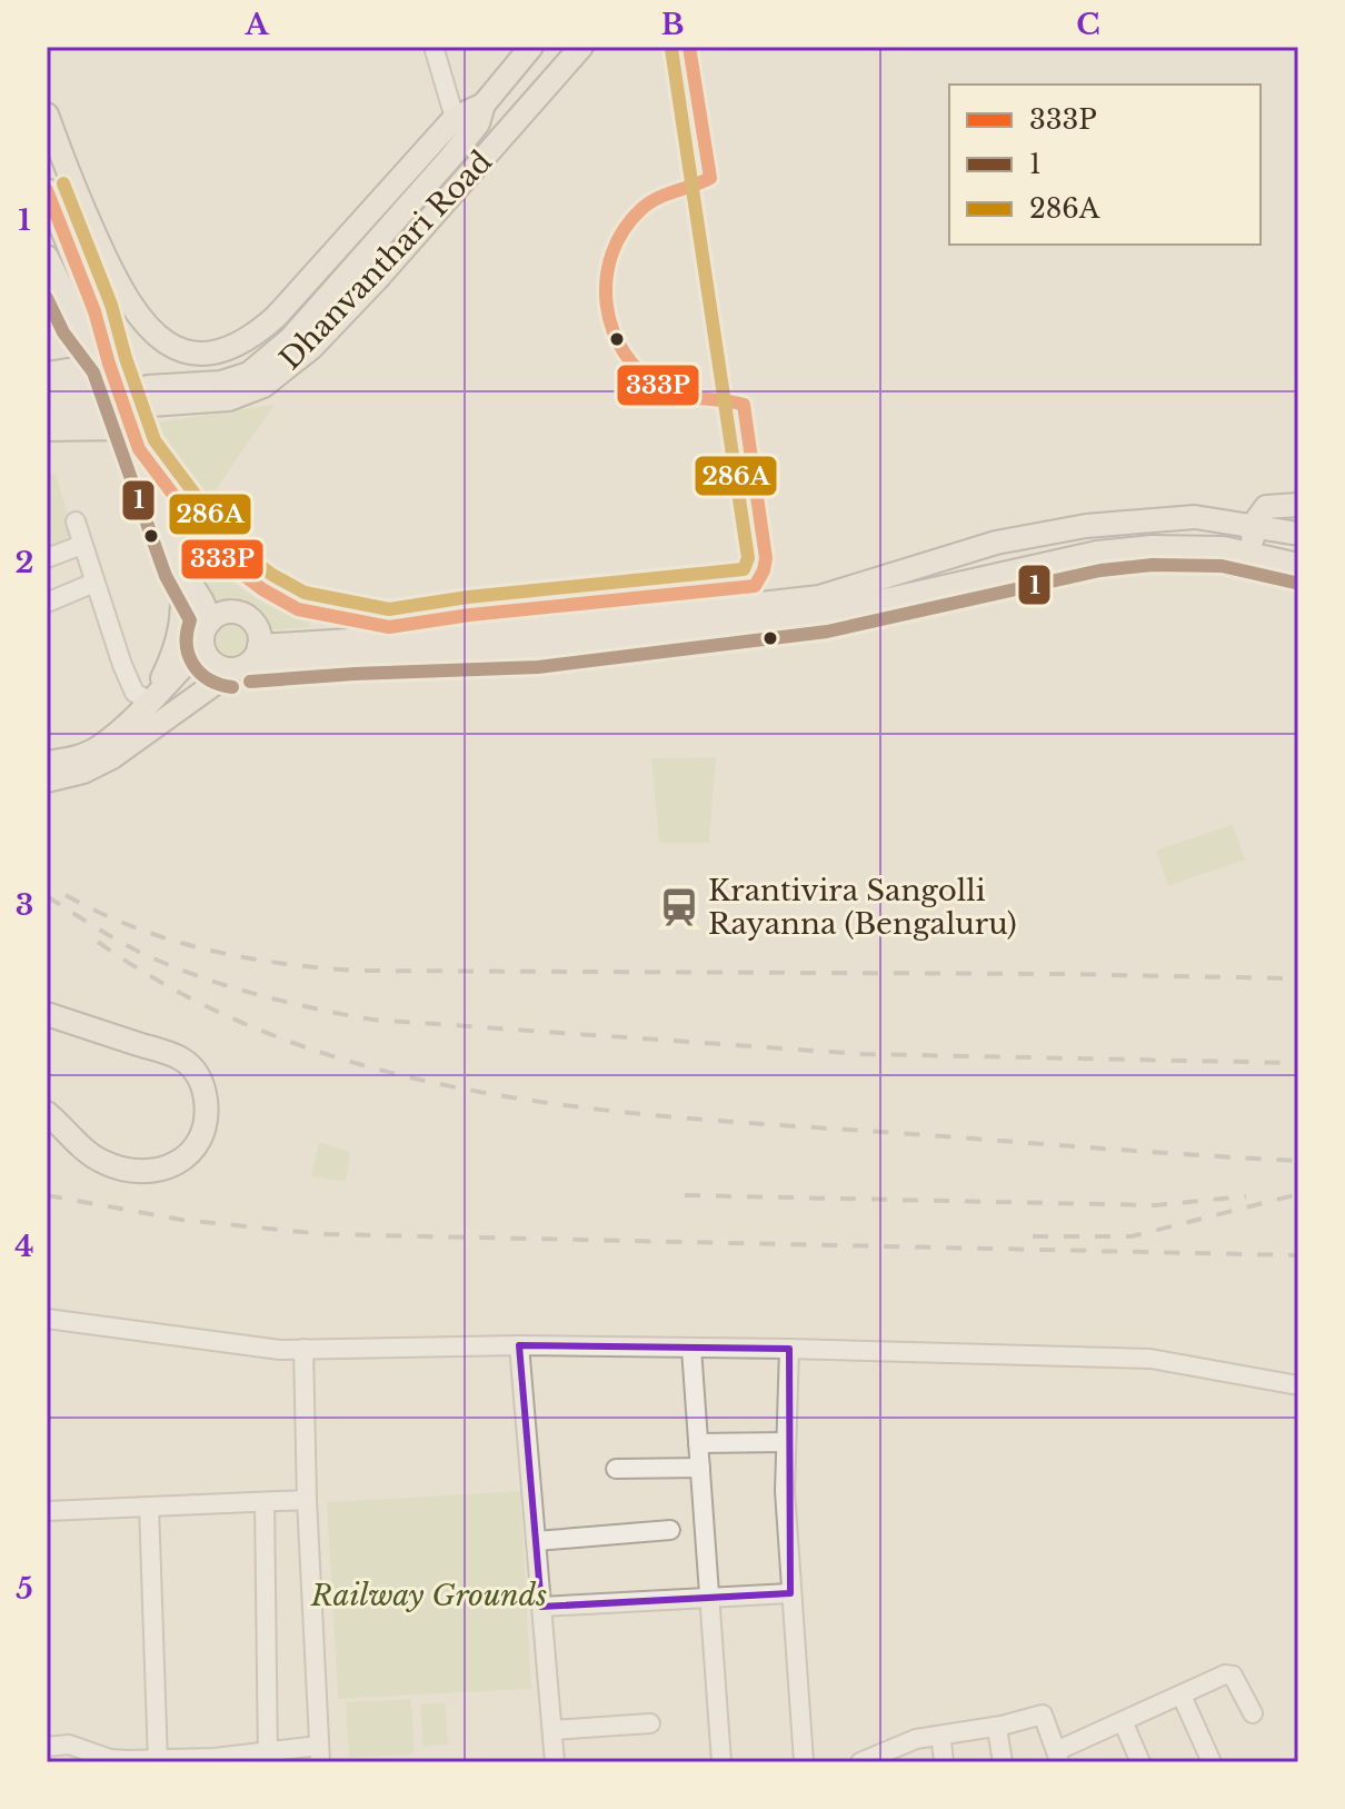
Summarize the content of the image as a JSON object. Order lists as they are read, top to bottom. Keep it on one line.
{"streets":{"main road":["Dhanvanthari Road"]},"parks":["Railway Grounds"],"places":{"station":["Krantivira Sangolli Rayanna (Bengaluru)"]},"lines":["transit line 333P","transit line 286A","transit line 1"],"legend":["333P","1","286A"],"grid":{"columns":["A","B","C"],"rows":["1","2","3","4","5"]}}
